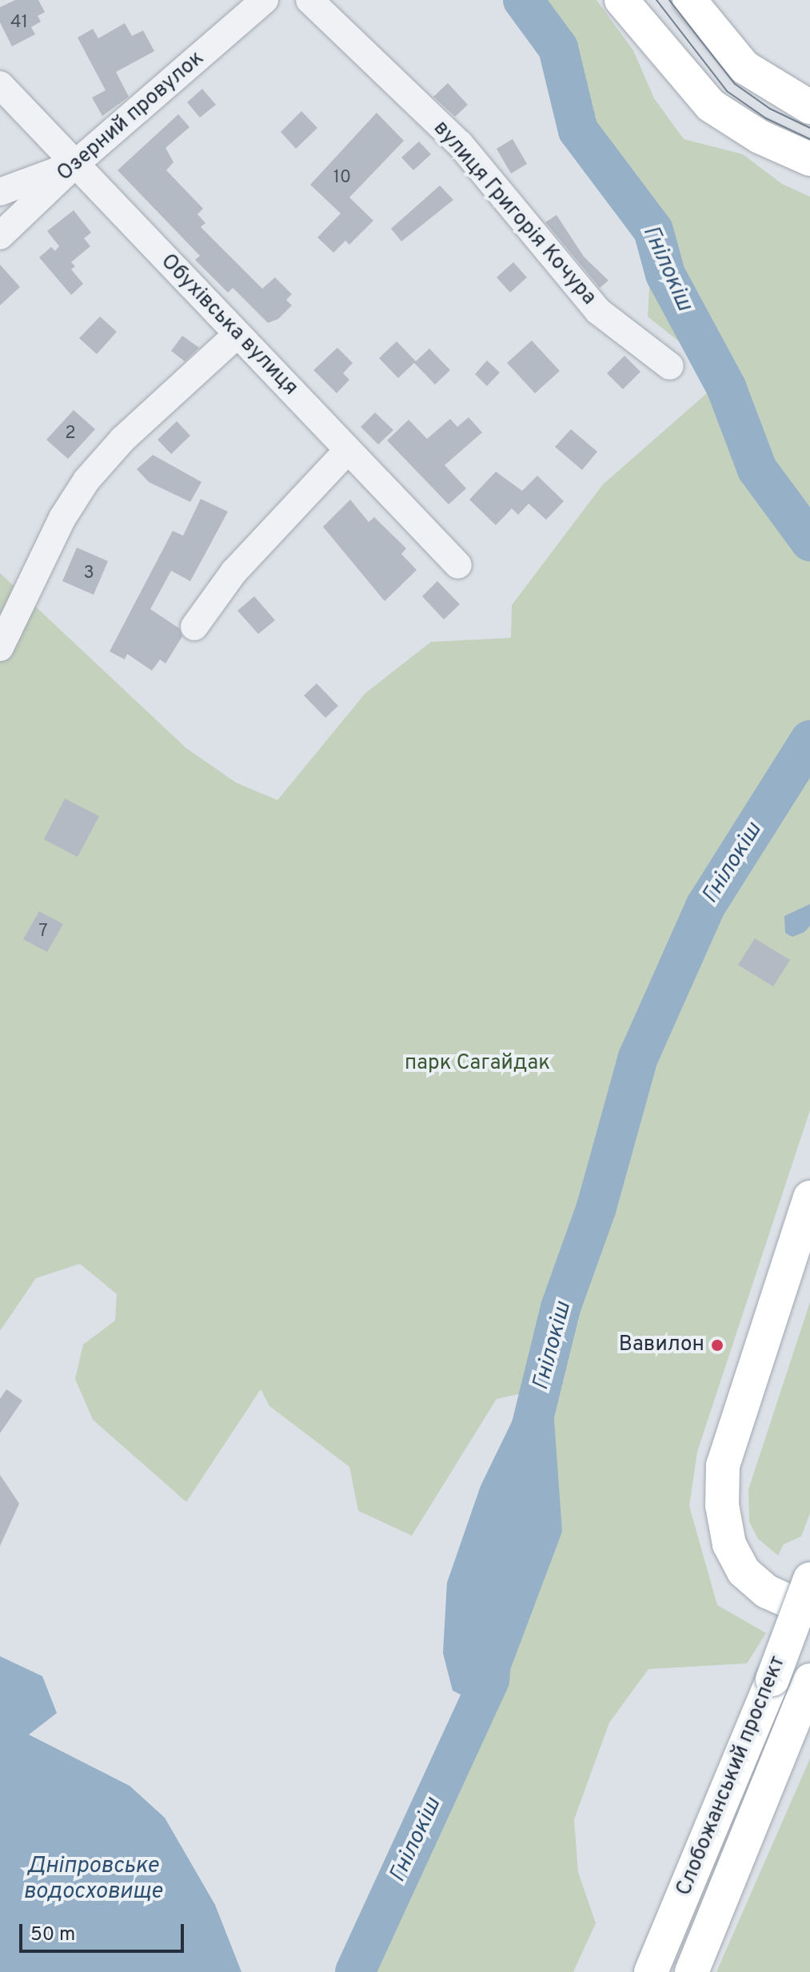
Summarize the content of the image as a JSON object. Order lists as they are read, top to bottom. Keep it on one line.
{"streets":{"main road":["Слобожанський проспект"],"street":["Озерний провулок","вулиця Григорія Кочура","Обухівська вулиця"]},"crossings":[["Озерний провулок","Обухівська вулиця"]],"water":["Гнілокіш","Дніпровське водосховище"],"parks":["парк Сагайдак"],"places":["Вавилон"],"house_numbers":["41","10","2","3","7"],"scale_bar":"50 m"}
